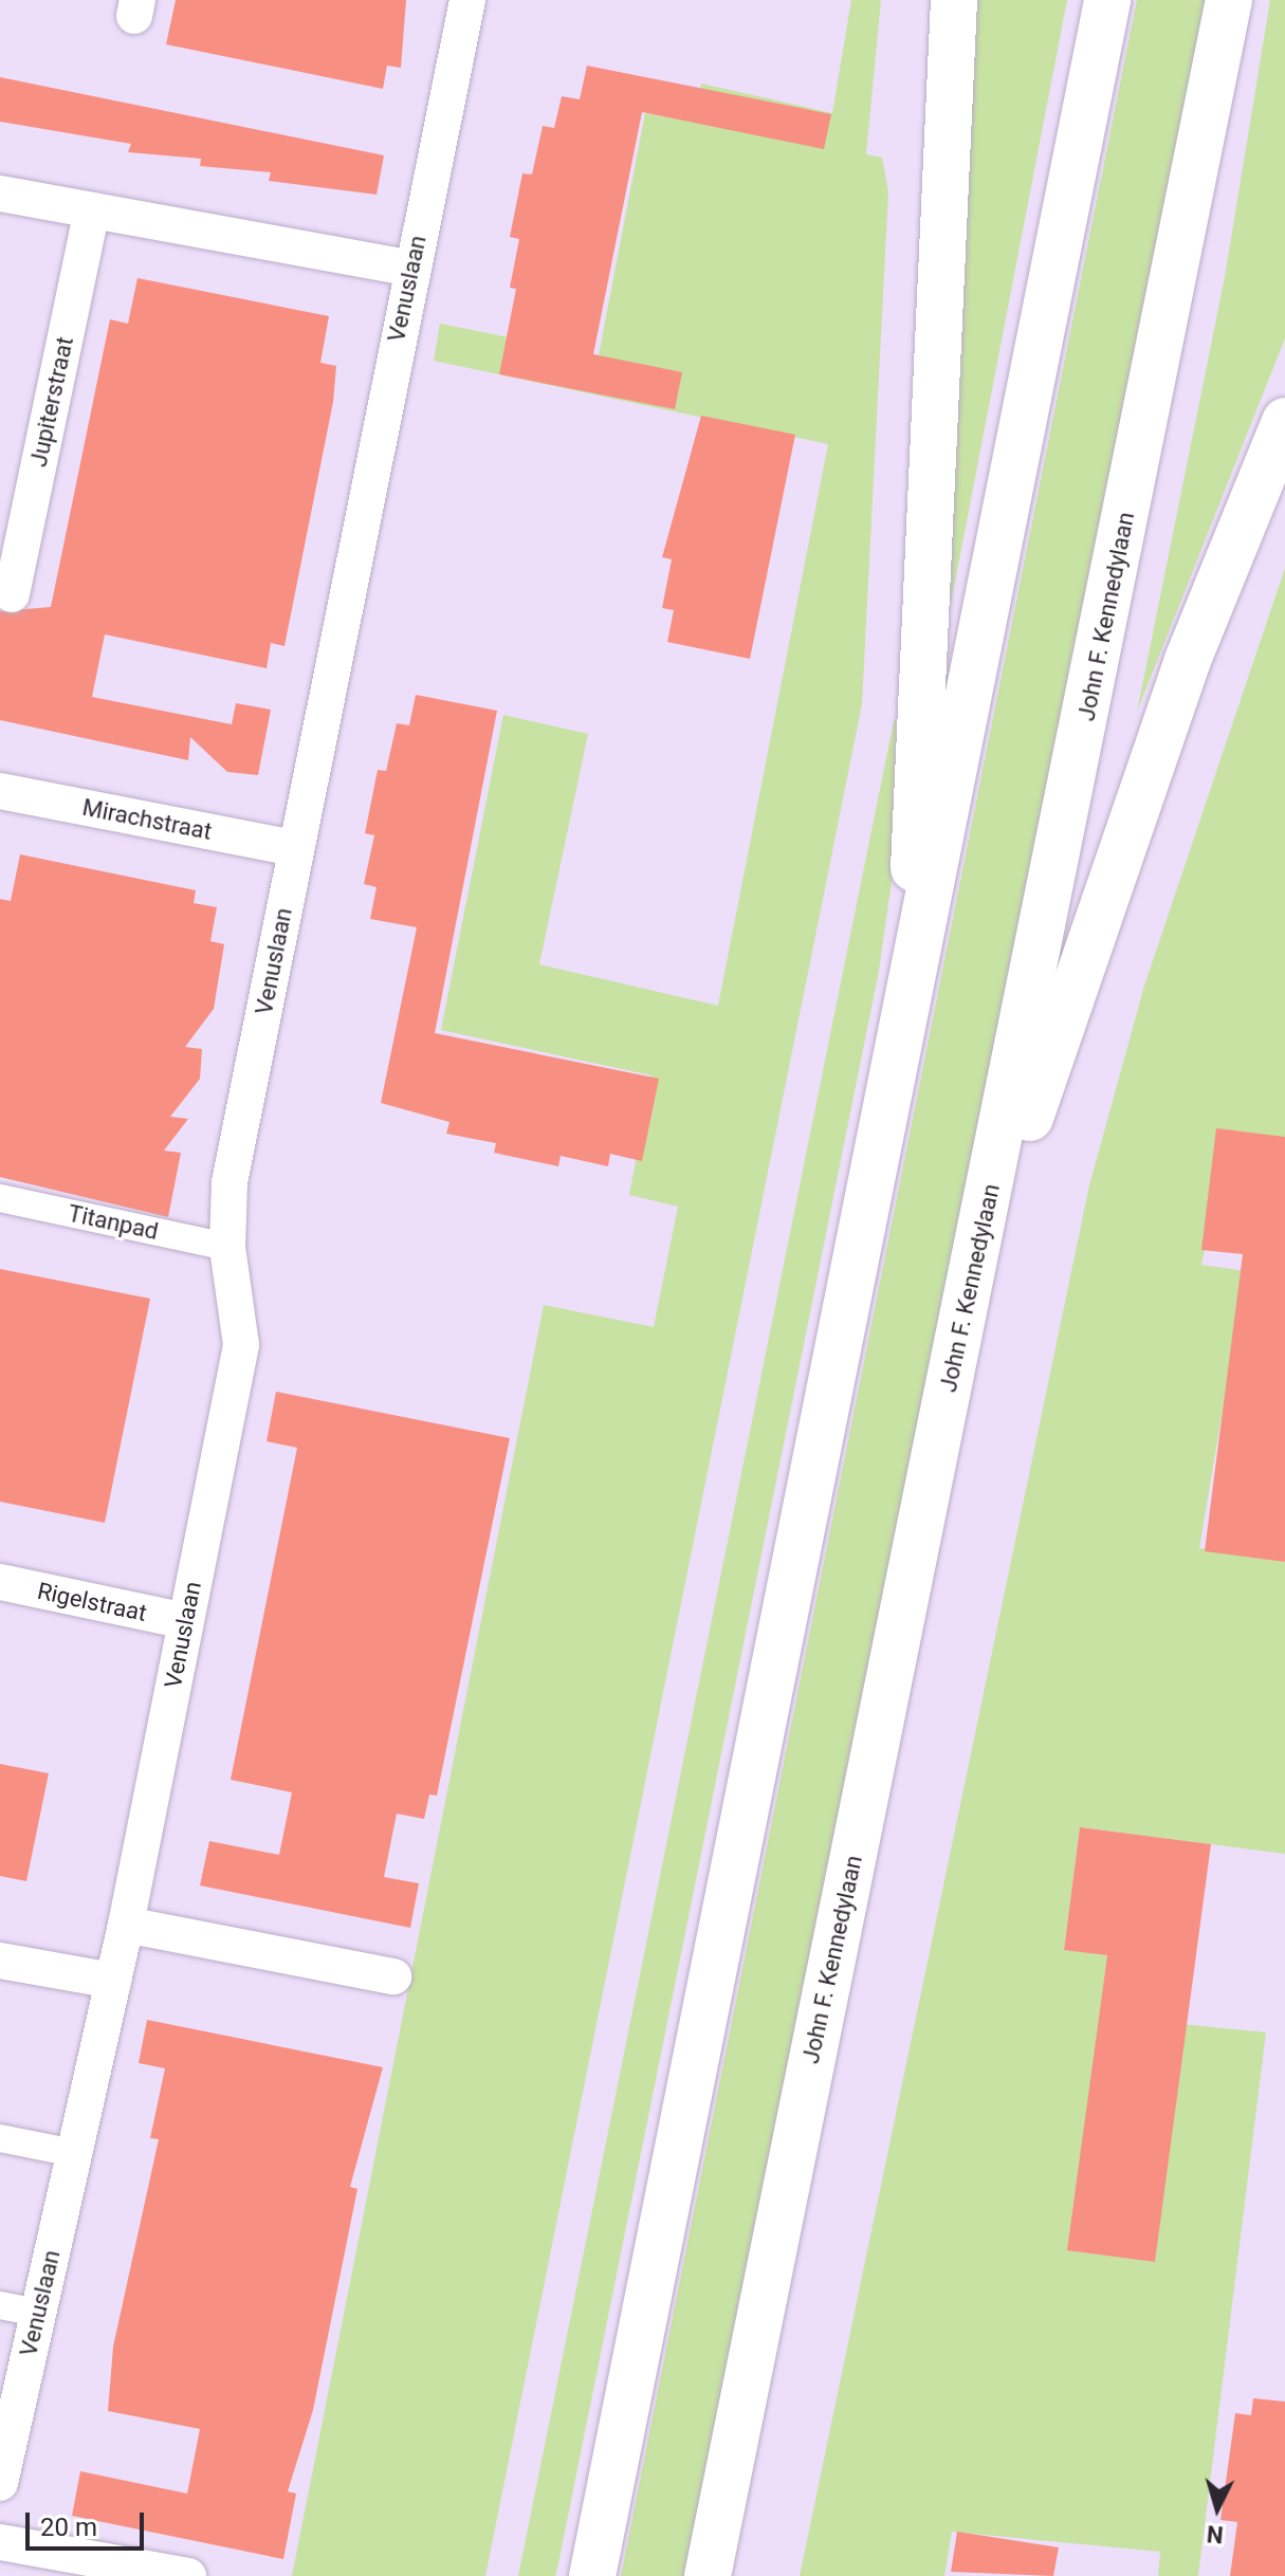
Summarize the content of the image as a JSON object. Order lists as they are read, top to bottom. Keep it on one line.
{"streets":{"main road":["John F. Kennedylaan"],"street":["Venuslaan","Jupiterstraat","Mirachstraat","Titanpad","Rigelstraat"]},"crossings":[["Venuslaan","Mirachstraat"],["Venuslaan","Titanpad"],["Venuslaan","Rigelstraat"]],"scale_bar":"20 m","north":"bottom"}
